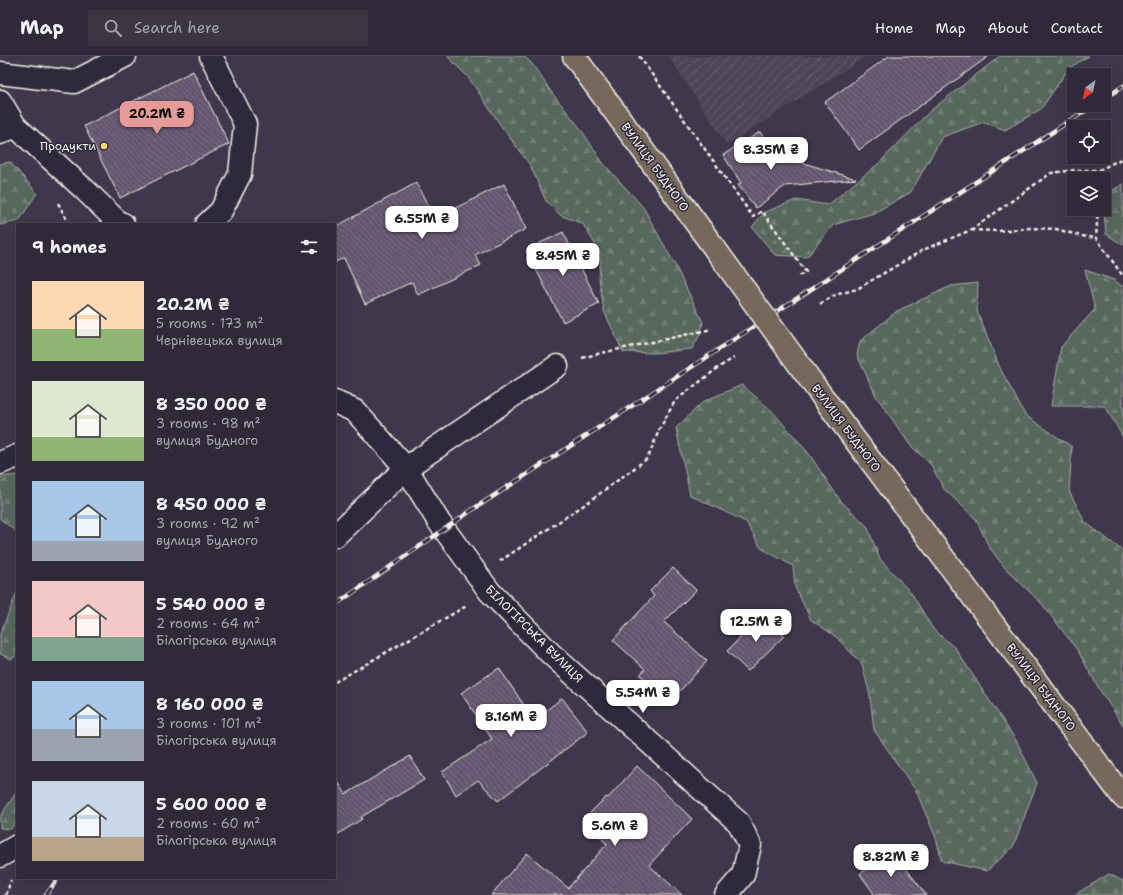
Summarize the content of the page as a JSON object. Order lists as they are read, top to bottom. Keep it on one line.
{"streets":{"highway":["ВУЛИЦЯ БУДНОГО"],"street":["БІЛОГІРСЬКА ВУЛИЦЯ"]},"places":["Продукти"],"north":"bottom left","page":{"header":"Map","search":"Search here","nav":["Home","Map","About","Contact"],"price":["20.2M ₴","8.35M ₴","6.55M ₴","8.45M ₴","12.5M ₴","5.54M ₴","8.16M ₴","5.6M ₴","8.82M ₴"],"heading":"9 homes","list":[{"name":"20.2M ₴","note":"5 rooms · 173 m² · Чернівецька вулиця"},{"name":"8 350 000 ₴","note":"3 rooms · 98 m² · вулиця Будного"},{"name":"8 450 000 ₴","note":"3 rooms · 92 m² · вулиця Будного"},{"name":"5 540 000 ₴","note":"2 rooms · 64 m² · Білогірська вулиця"},{"name":"8 160 000 ₴","note":"3 rooms · 101 m² · Білогірська вулиця"},{"name":"5 600 000 ₴","note":"2 rooms · 60 m² · Білогірська вулиця"}]}}
